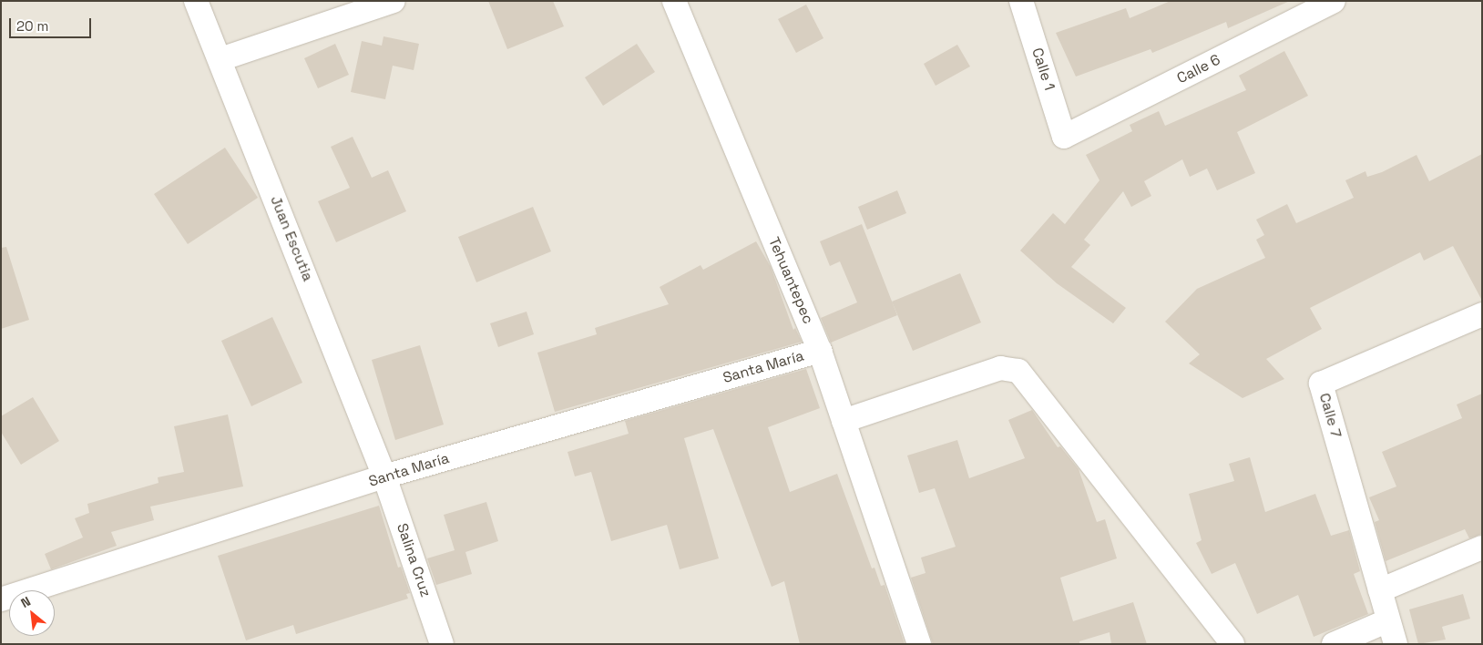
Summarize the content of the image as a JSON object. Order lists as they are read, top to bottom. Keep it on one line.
{"streets":{"street":["Calle 1","Calle 6","Juan Escutia","Tehuantepec","Santa María","Calle 7","Salina Cruz"]},"crossings":[["Calle 1","Calle 6"],["Juan Escutia","Santa María"],["Juan Escutia","Salina Cruz"],["Tehuantepec","Santa María"],["Santa María","Salina Cruz"]],"scale_bar":"20 m","north":"top left"}
